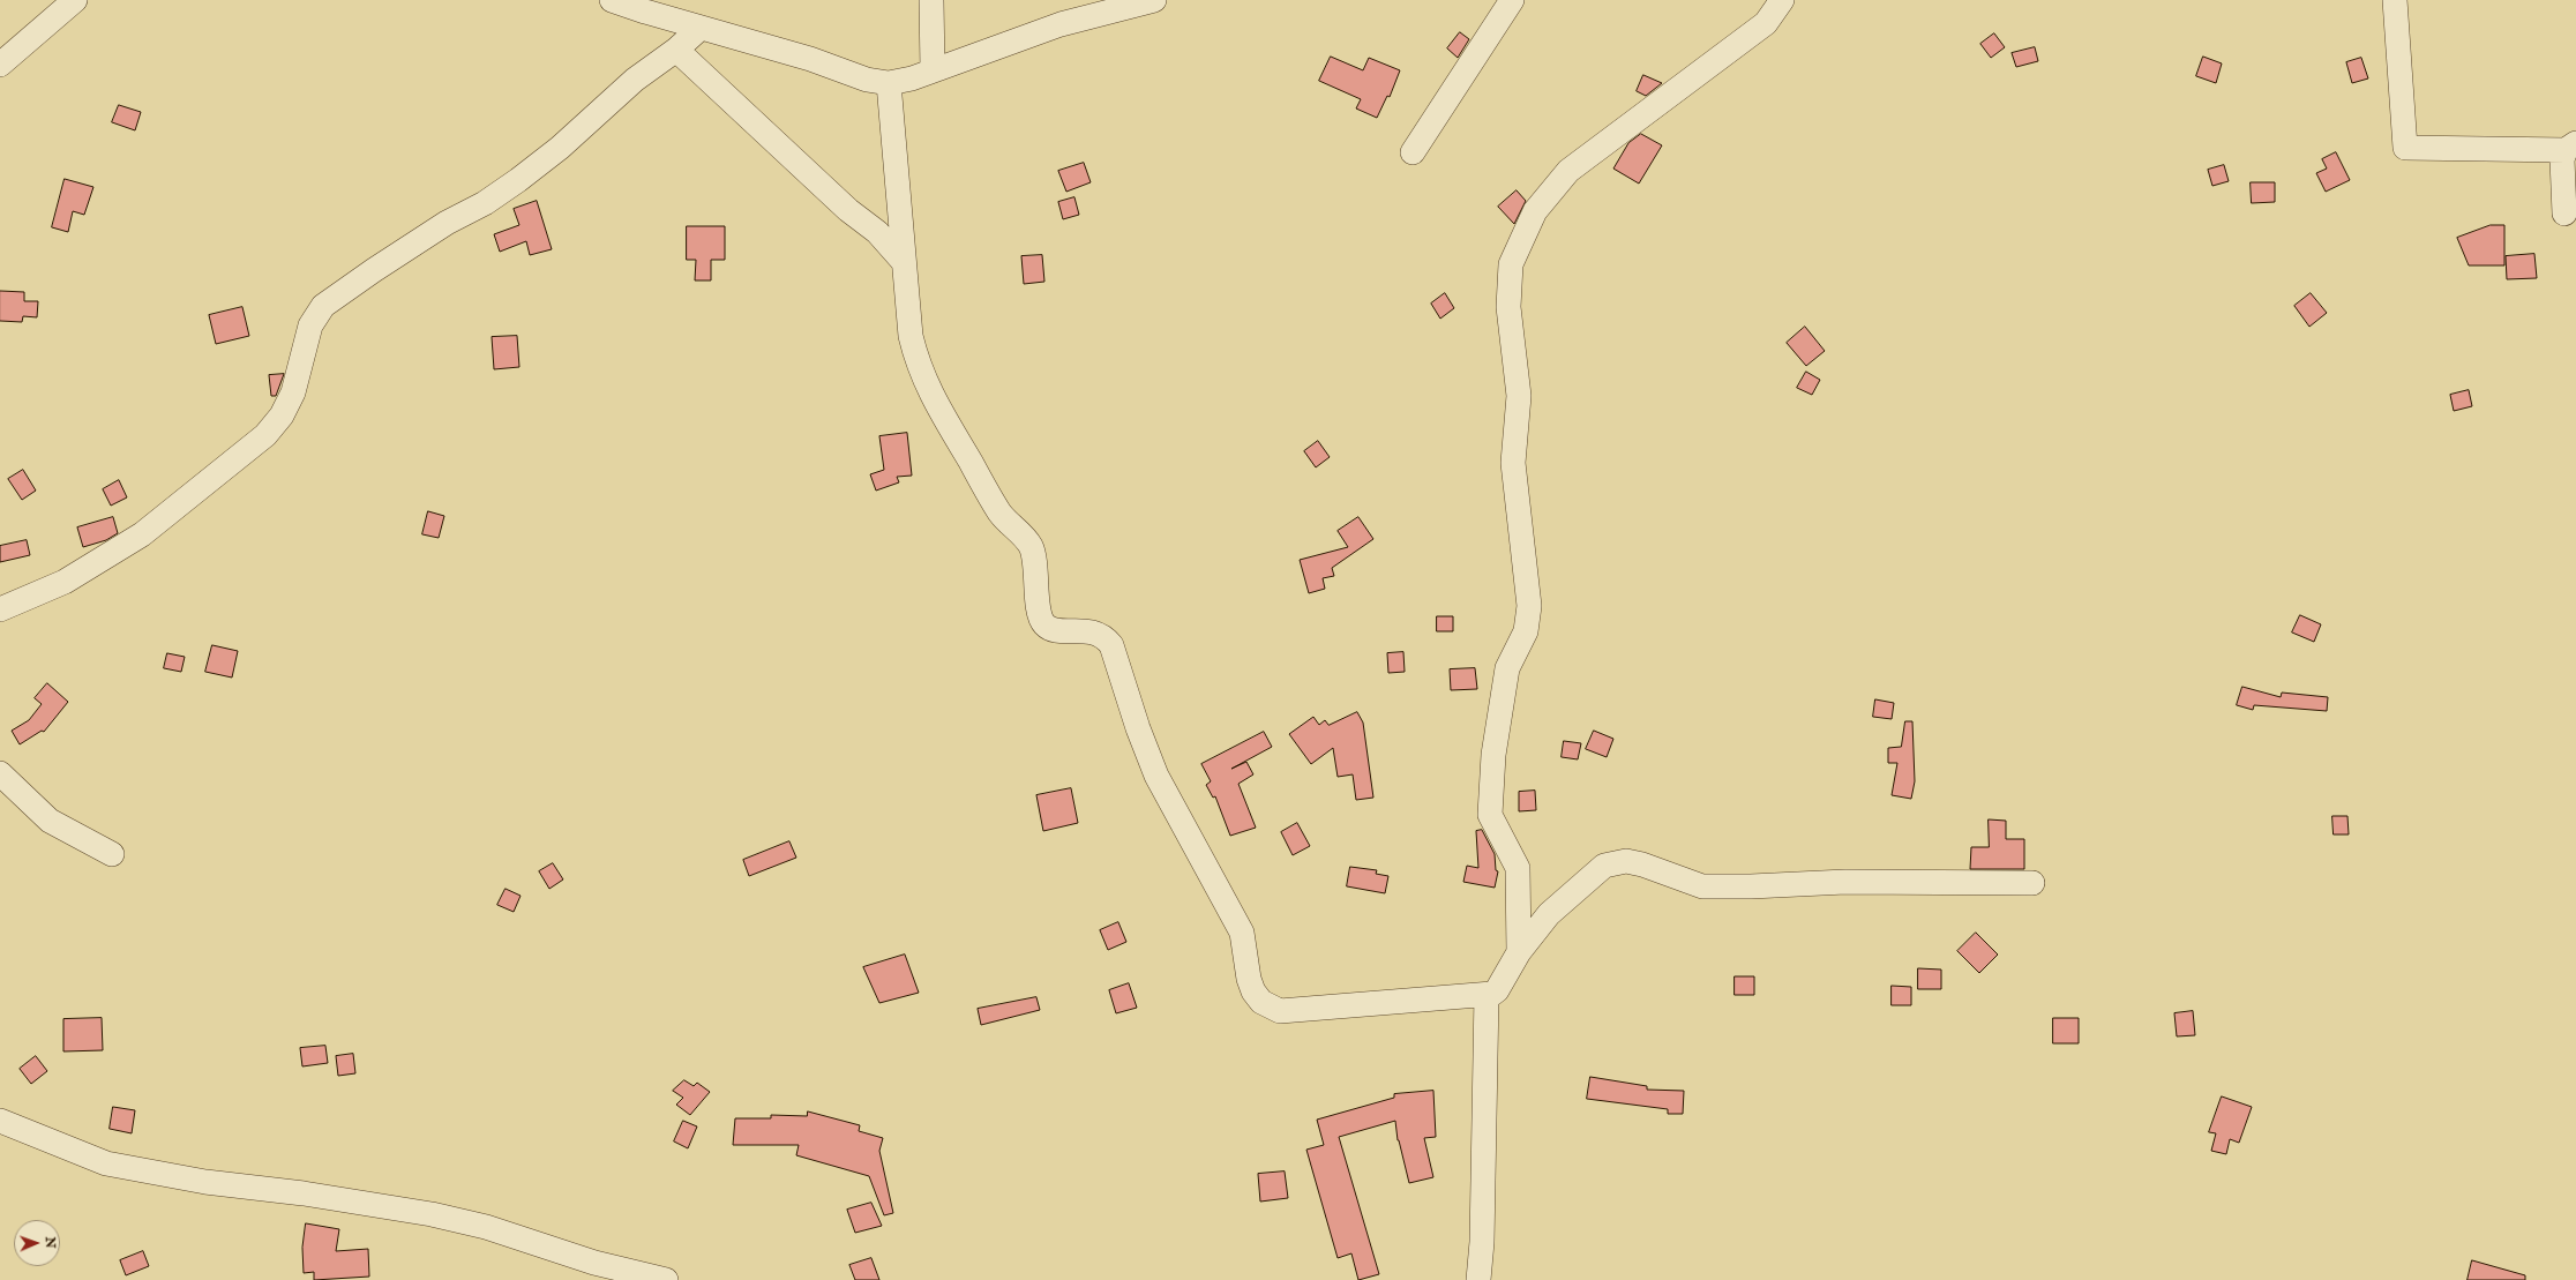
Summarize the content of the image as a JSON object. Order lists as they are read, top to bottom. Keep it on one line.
{"north":"right"}
